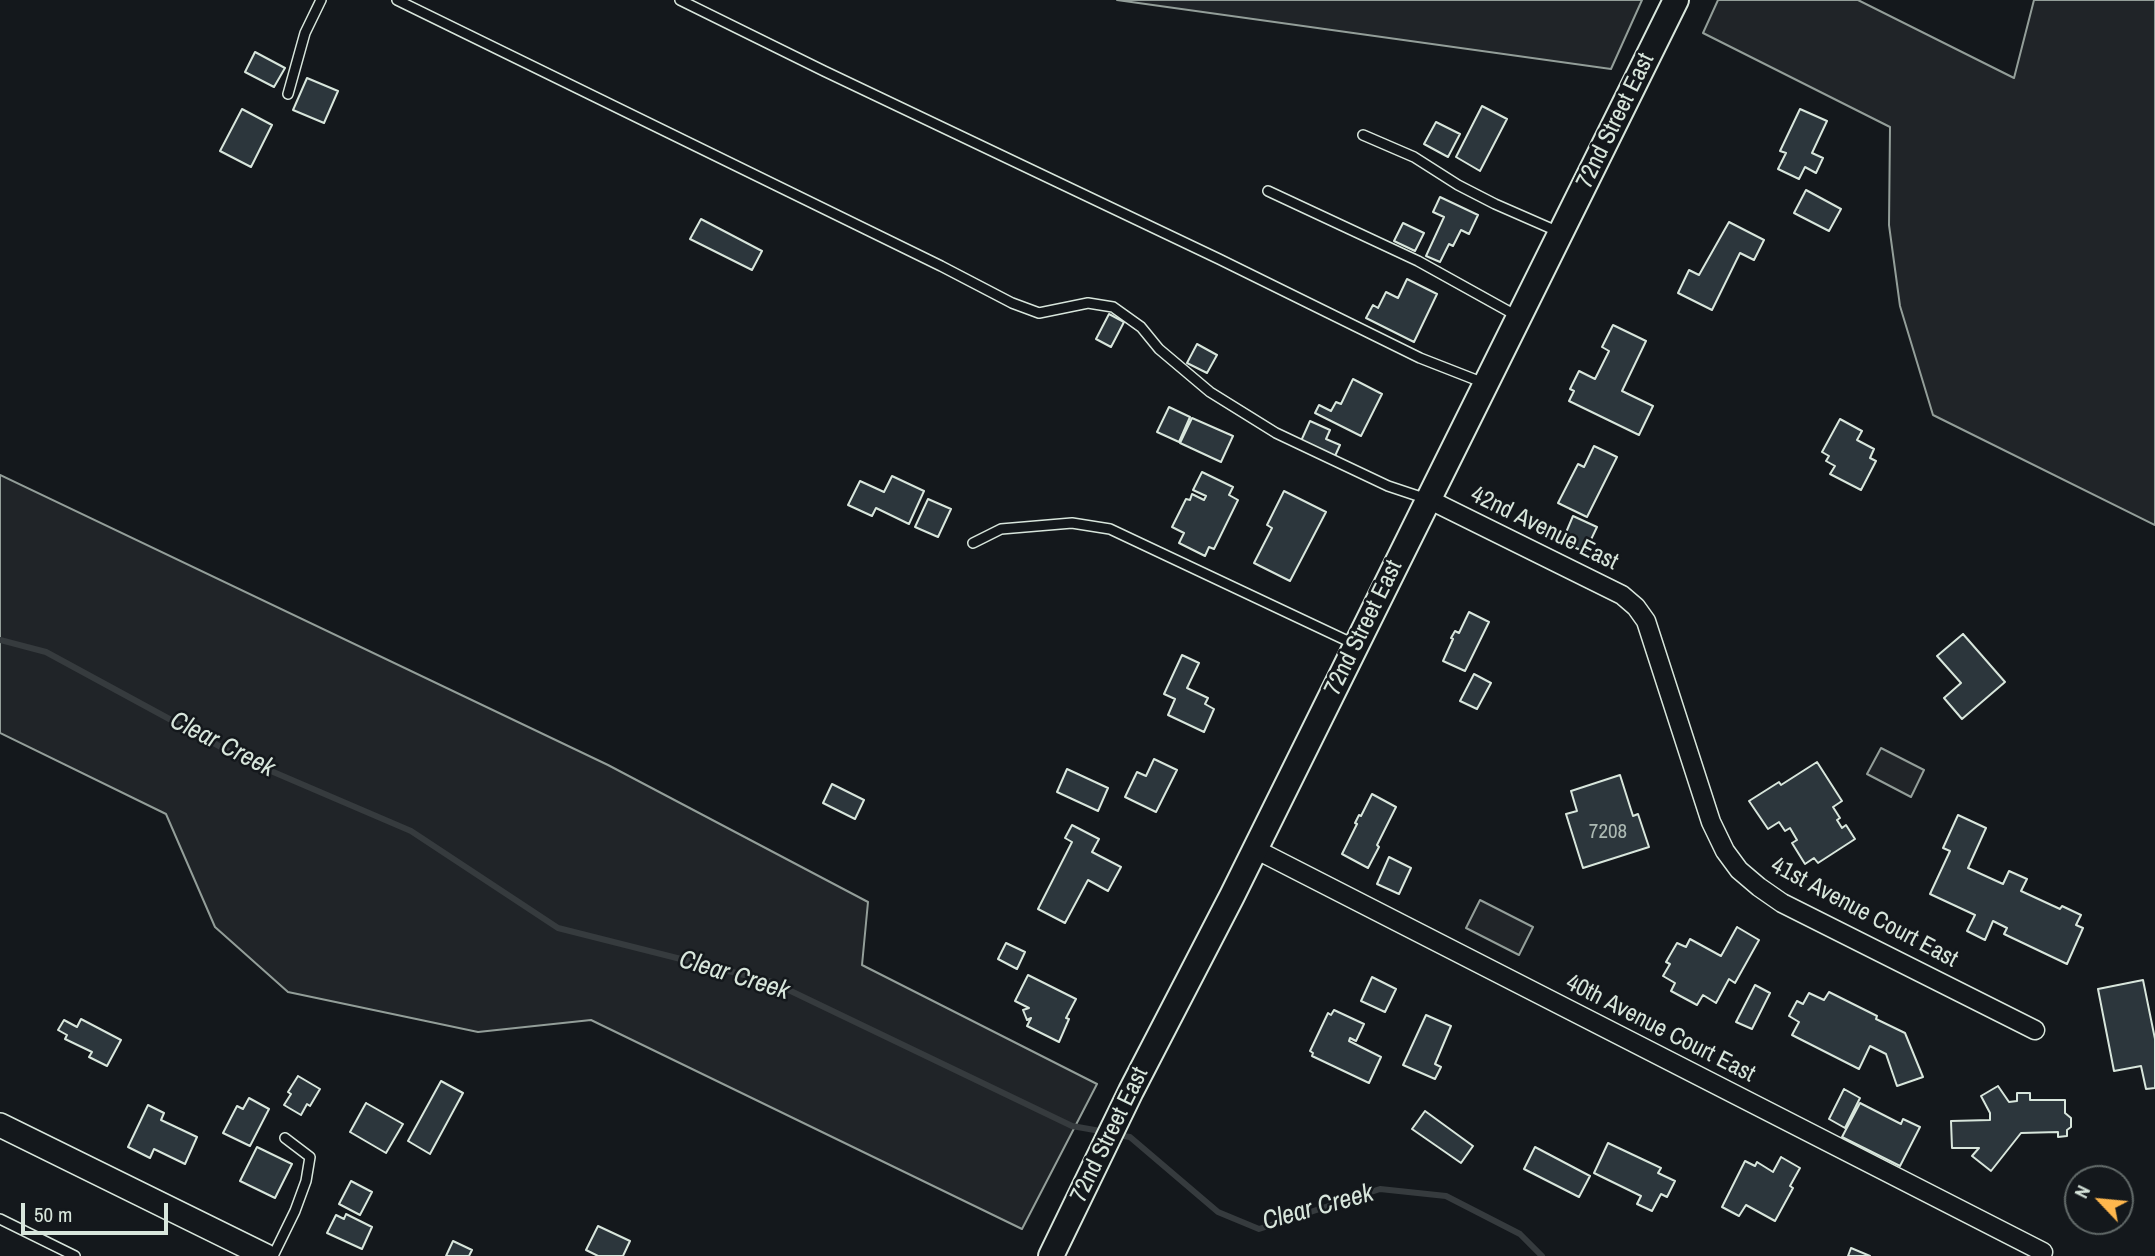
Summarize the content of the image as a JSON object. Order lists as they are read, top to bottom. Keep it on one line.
{"streets":{"main road":["72nd Street East"],"street":["42nd Avenue East","41st Avenue Court East","40th Avenue Court East"]},"crossings":[["72nd Street East","42nd Avenue East"],["72nd Street East","40th Avenue Court East"],["42nd Avenue East","41st Avenue Court East"]],"water":["Clear Creek"],"house_numbers":["7208"],"scale_bar":"50 m","north":"top left"}
